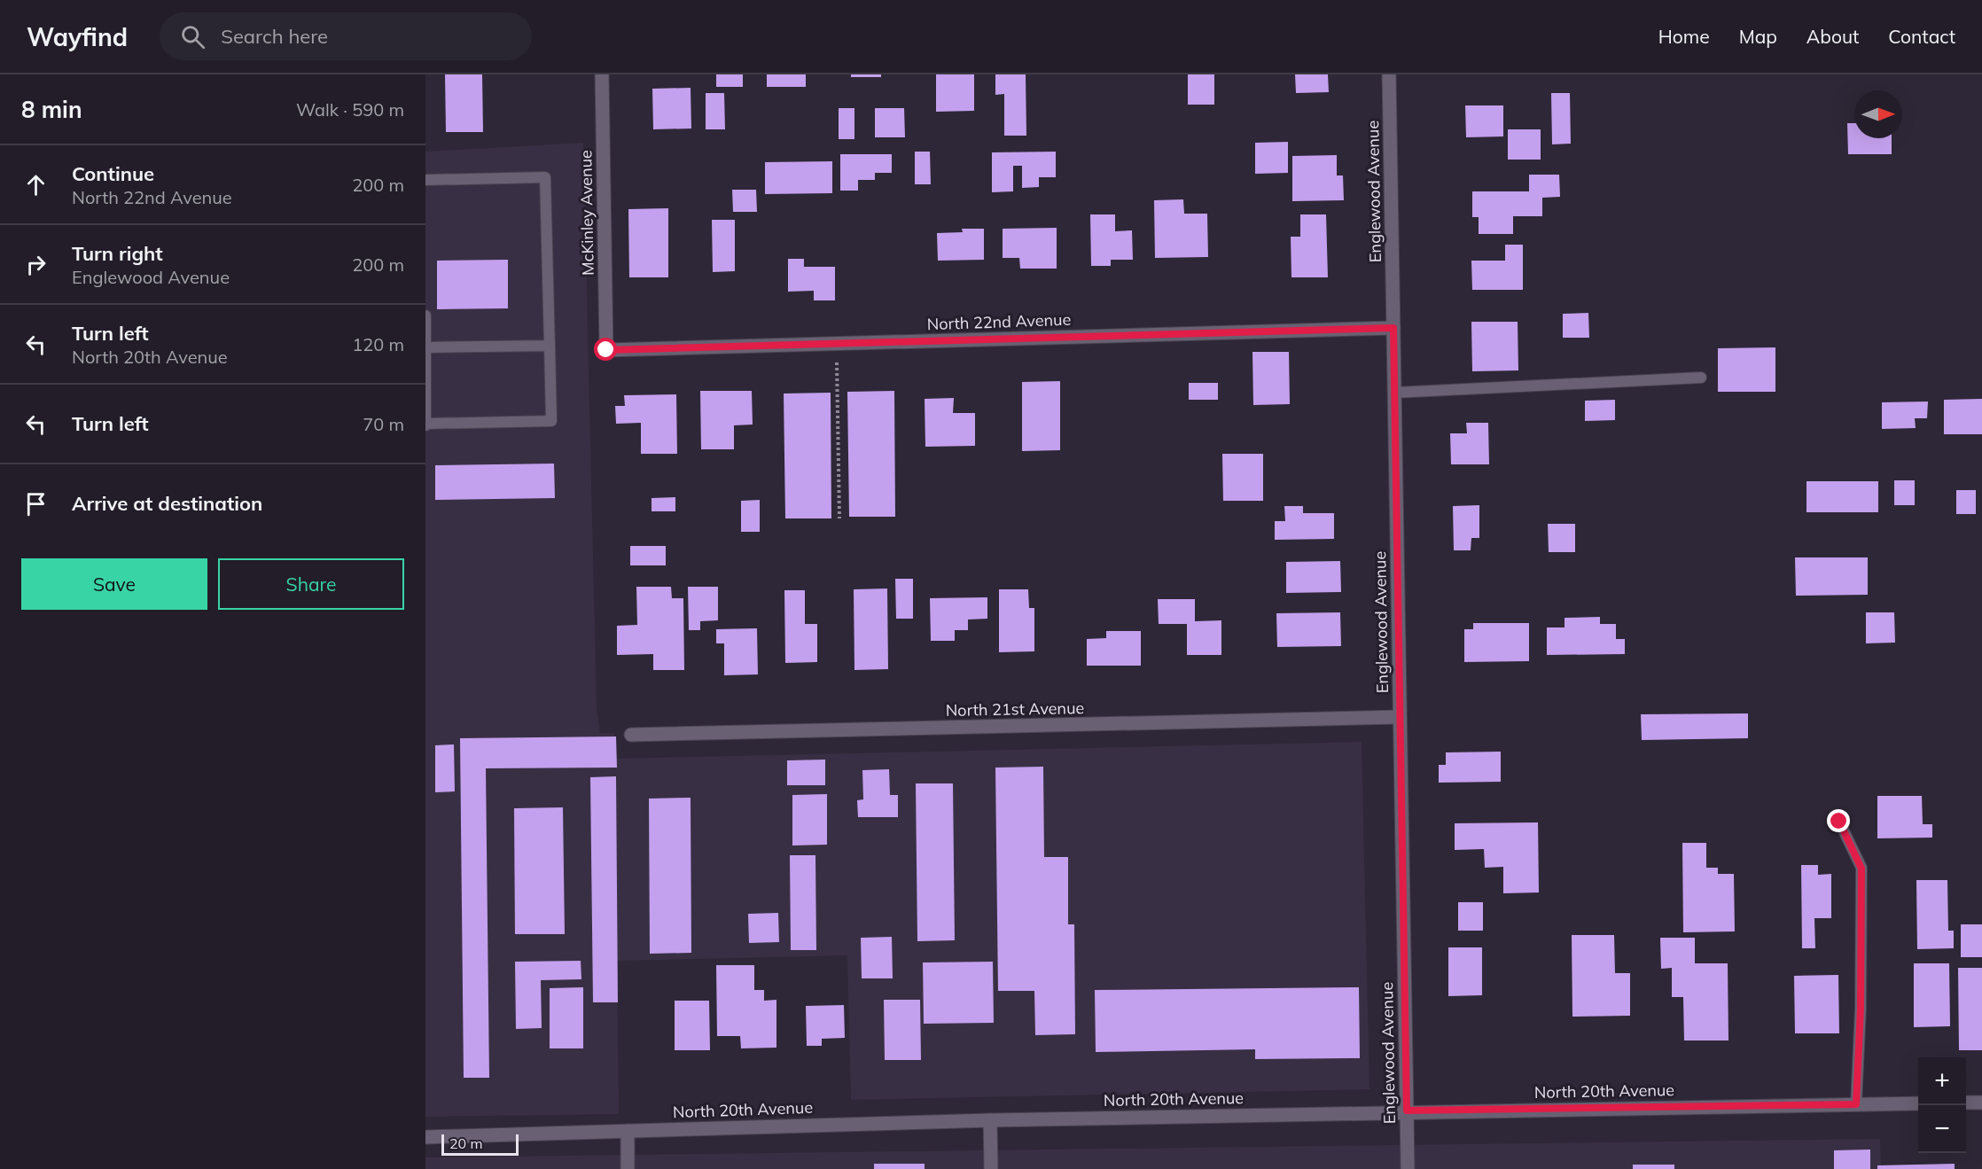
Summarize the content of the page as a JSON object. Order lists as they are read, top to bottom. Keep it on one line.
{"streets":{"street":["Englewood Avenue","McKinley Avenue","North 22nd Avenue","North 21st Avenue","North 20th Avenue"]},"crossings":[["Englewood Avenue","North 22nd Avenue"],["Englewood Avenue","North 21st Avenue"],["Englewood Avenue","North 20th Avenue"],["McKinley Avenue","North 22nd Avenue"]],"scale_bar":"20 m","north":"right","page":{"header":"Wayfind","search":"Search here","nav":["Home","Map","About","Contact"],"heading":["8 min","Walk · 590 m"],"list":[["Continue","North 22nd Avenue","200 m"],["Turn right","Englewood Avenue","200 m"],["Turn left","North 20th Avenue","120 m"],["Turn left","70 m"],"Arrive at destination"],"buttons":["Save","Share"],"map_buttons":["+","−"],"scale":"20 m"}}
